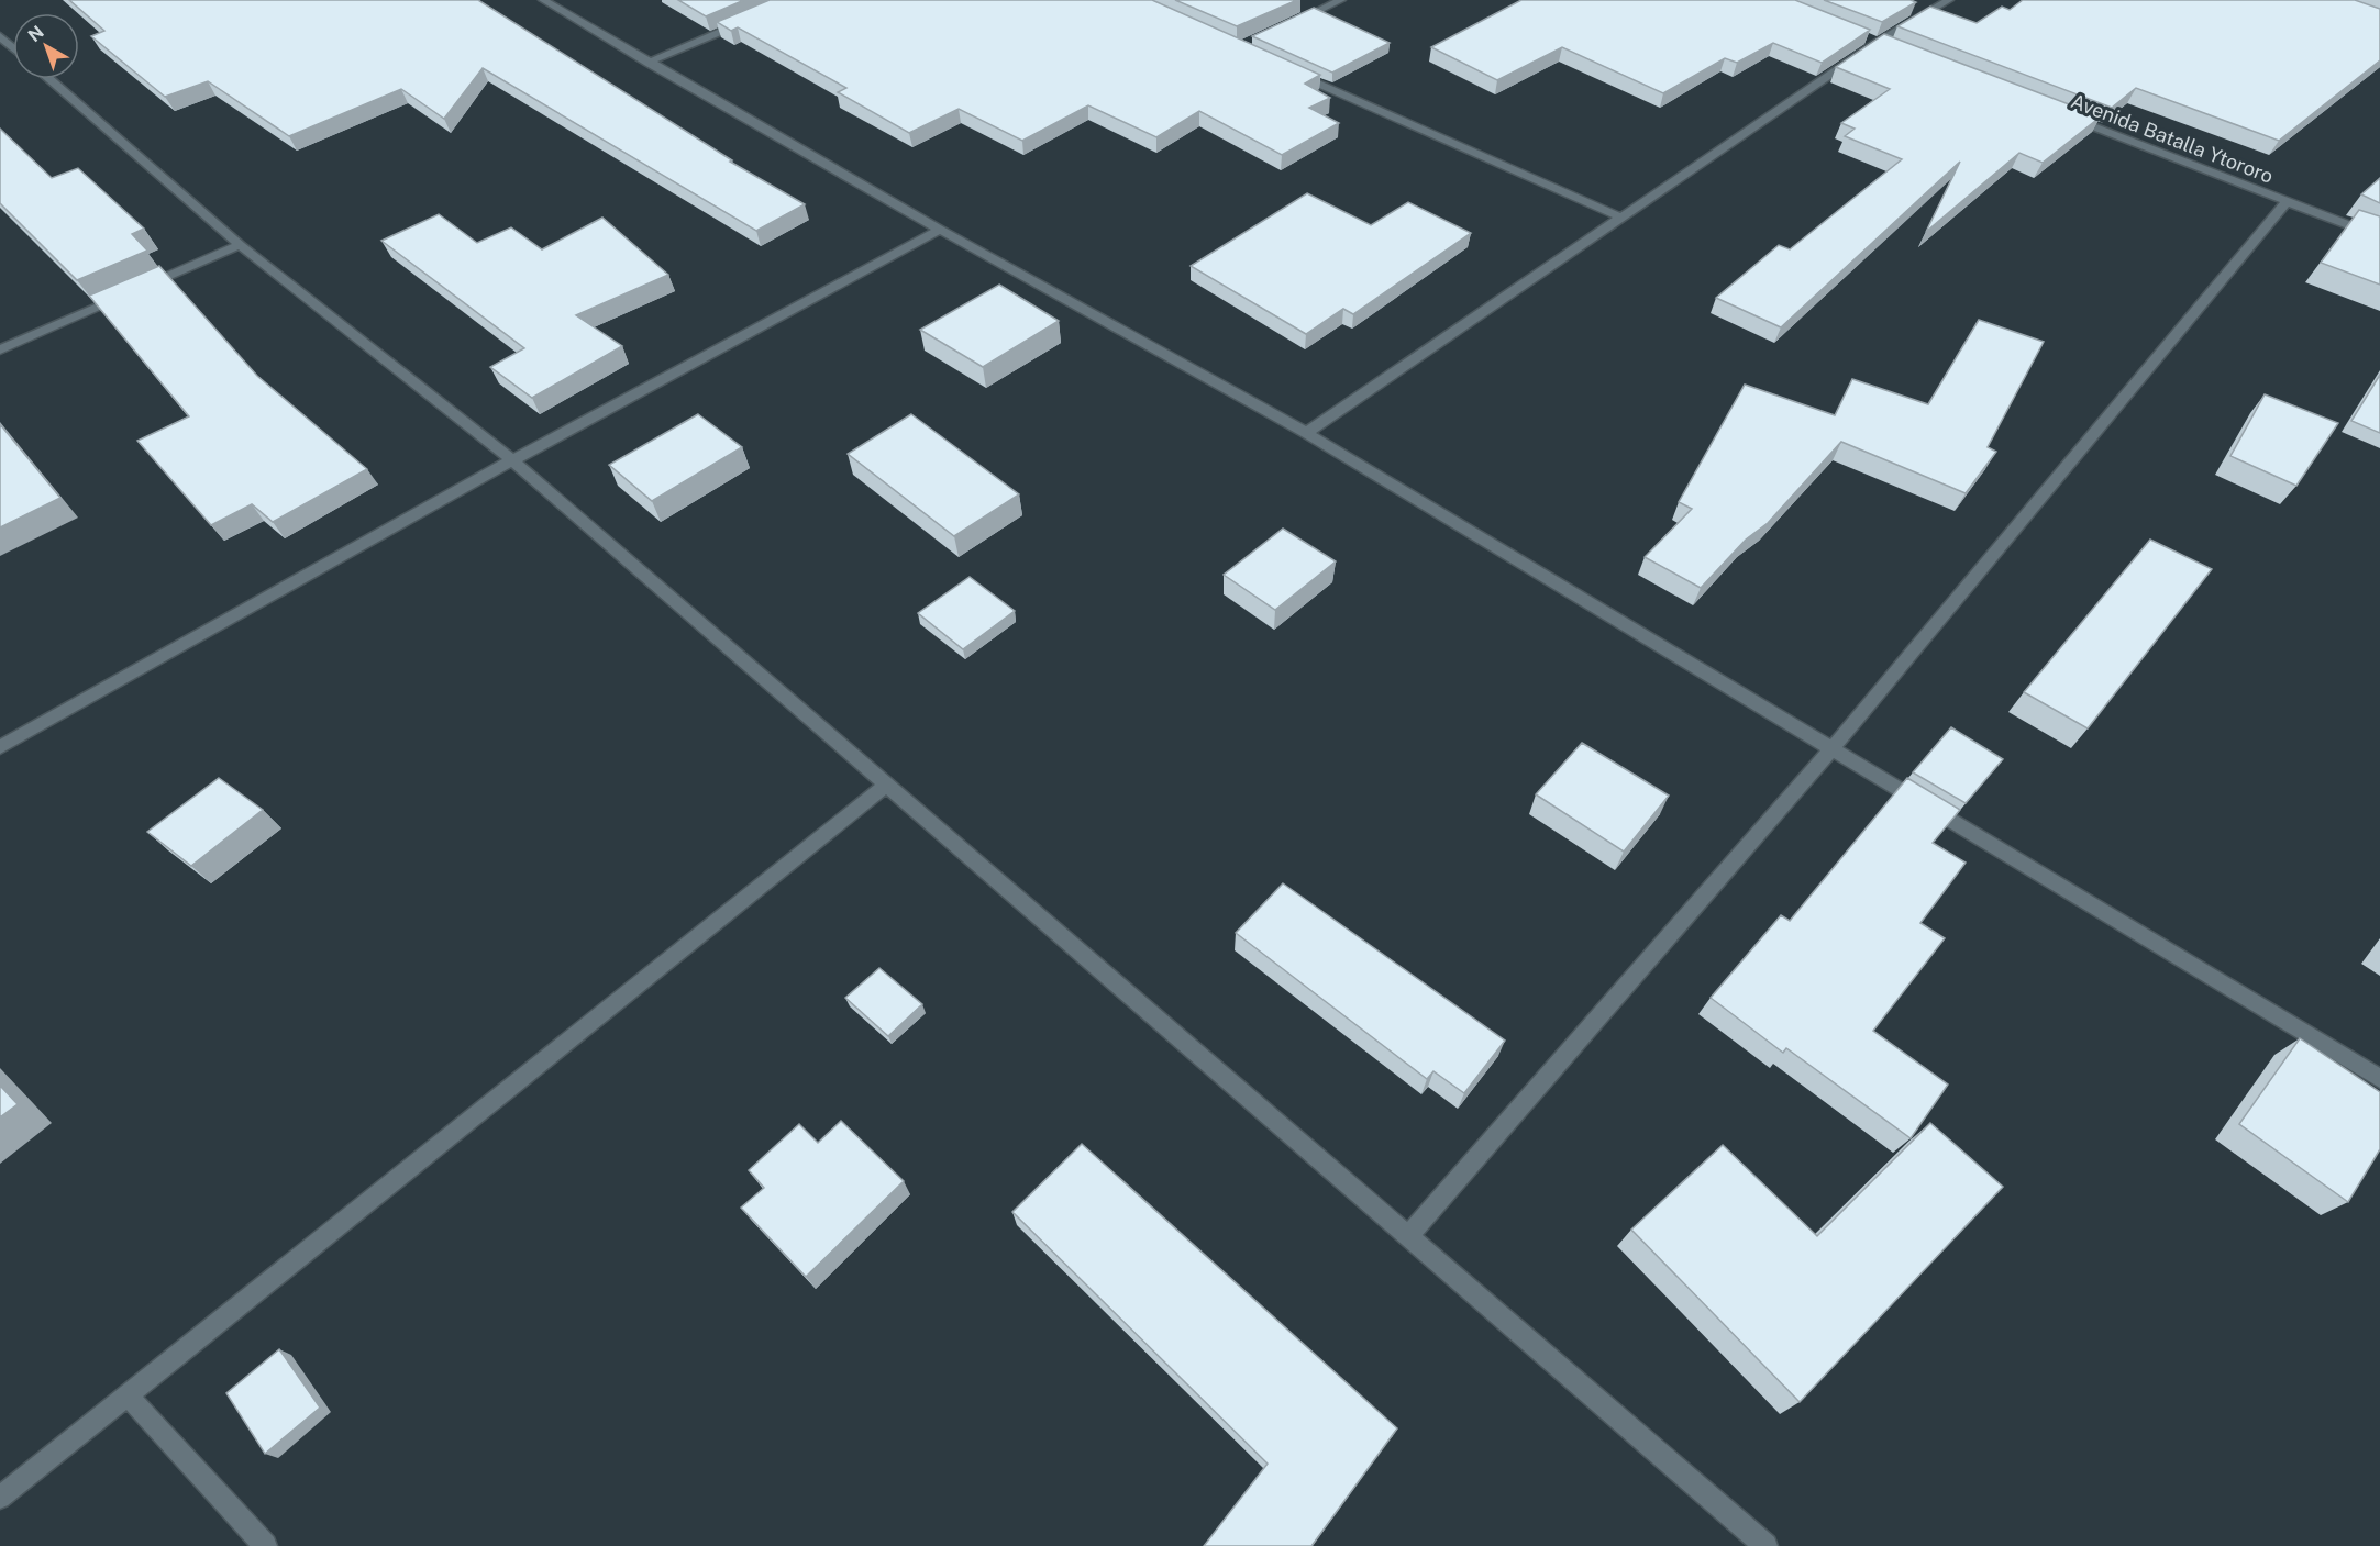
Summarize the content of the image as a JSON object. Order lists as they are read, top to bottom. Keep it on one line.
{"streets":{"street":["Avenida Batalla Ytororo"]},"north":"top left"}
